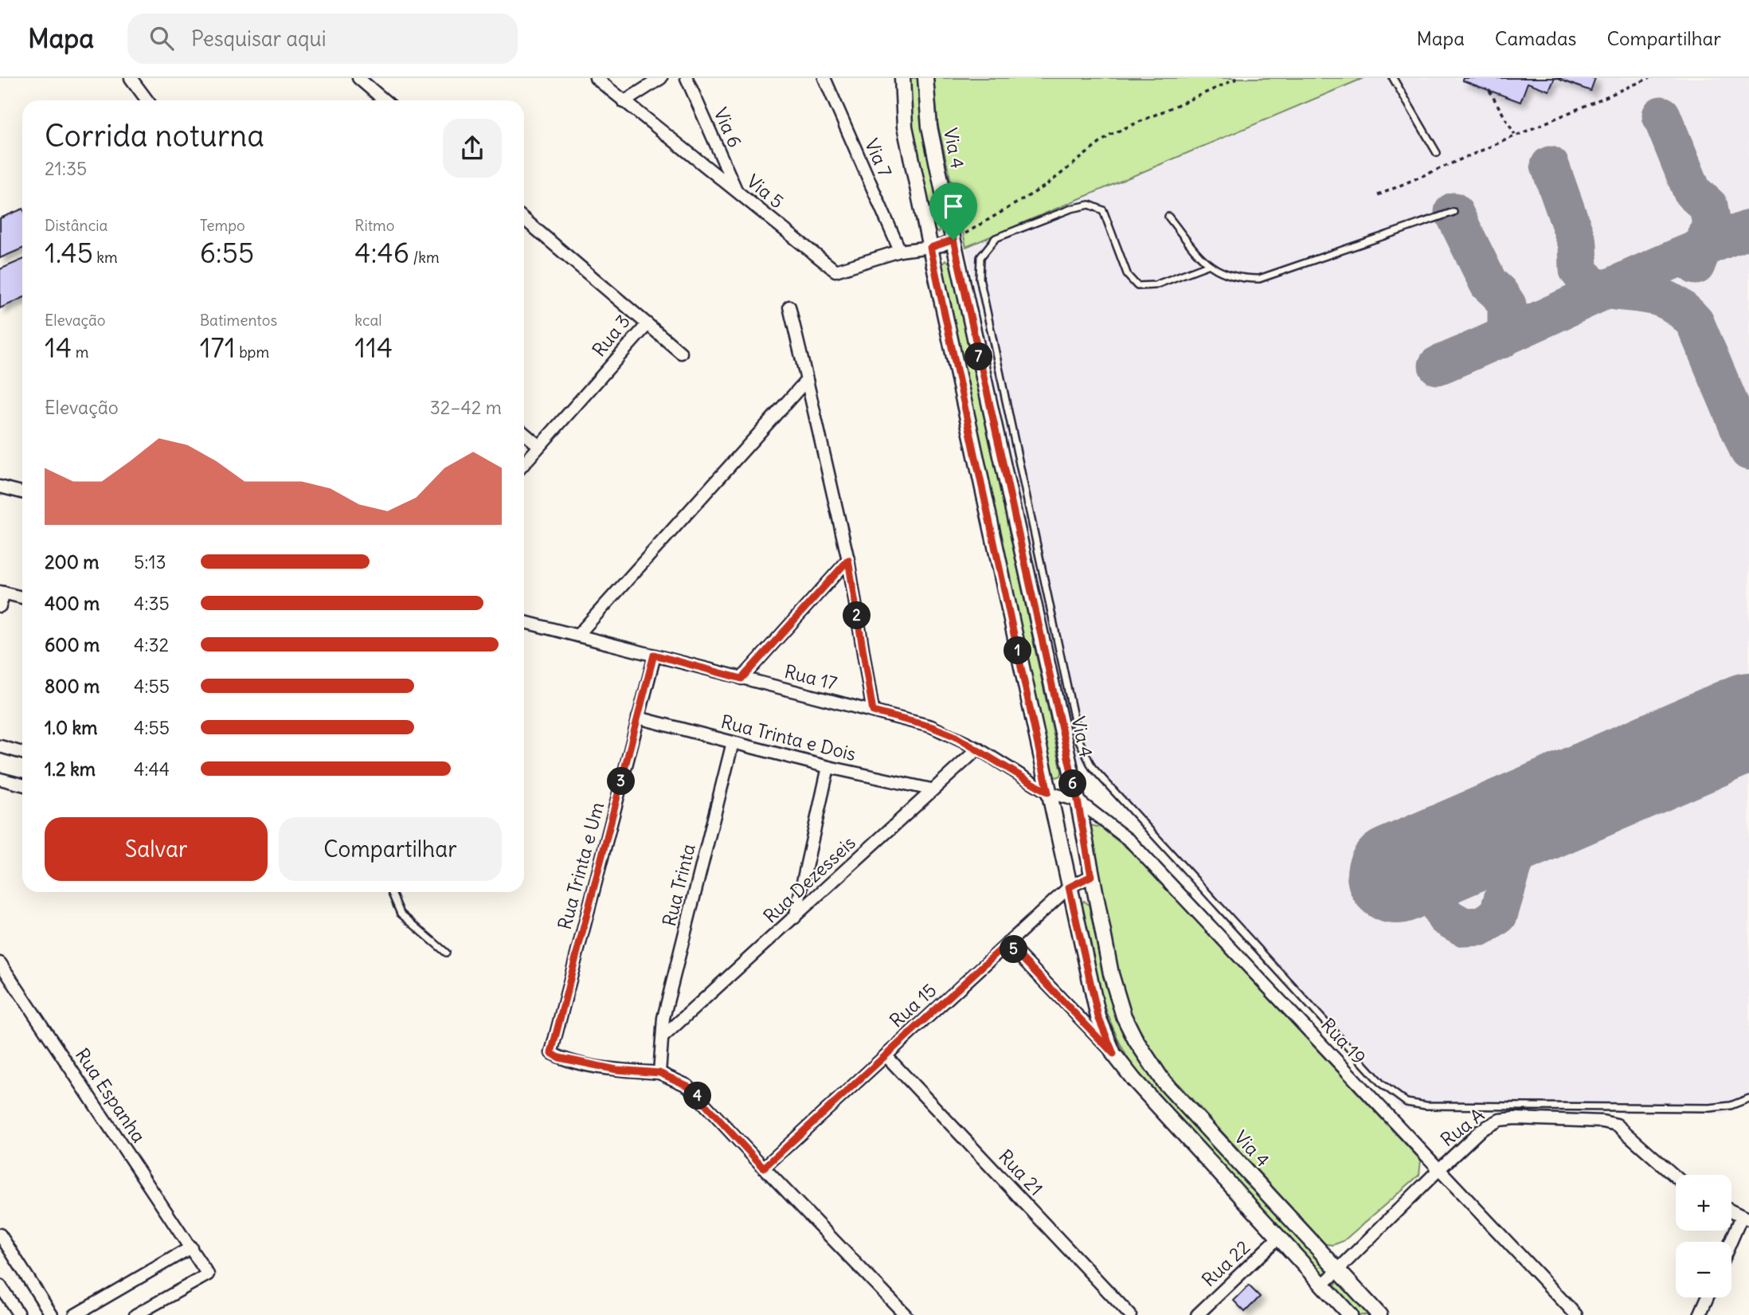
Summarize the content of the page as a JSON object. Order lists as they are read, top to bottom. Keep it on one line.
{"streets":{"street":["Via 6","Via 4","Via 7","Via 5","Rua 3","Rua 17","Rua Trinta e Dois","Rua Trinta e Um","Rua Dezesseis","Rua Trinta","Rua 15","Rua 19","Rua Espanha","Rua A","Rua 21","Rua 22"]},"crossings":[["Via 6","Via 5"],["Via 4","Via 5"],["Via 4","Rua 17"],["Via 4","Rua 15"],["Via 4","Rua 19"],["Via 4","Rua A"],["Via 7","Via 5"],["Rua 17","Rua Trinta e Um"],["Rua 17","Rua Dezesseis"],["Rua 17","Rua 19"],["Rua Trinta e Dois","Rua Trinta e Um"],["Rua Trinta e Dois","Rua Dezesseis"],["Rua Trinta e Dois","Rua Trinta"],["Rua Dezesseis","Rua Trinta"],["Rua 15","Rua 21"],["Rua 19","Rua A"]],"page":{"header":"Mapa","search":"Pesquisar aqui","nav":["Mapa","Camadas","Compartilhar"],"heading":["Corrida noturna","21:35"],"stats":[["Distância","1.45 km"],["Tempo","6:55"],["Ritmo","4:46 /km"],["Elevação","14 m"],["Batimentos","171 bpm"],["kcal","114"]],"pins":["7","2","1","3","6","5","4"],"chart":["Elevação","32–42 m"],"list":[{"name":"200 m","note":"5:13"},{"name":"400 m","note":"4:35"},{"name":"600 m","note":"4:32"},{"name":"800 m","note":"4:55"},{"name":"1.0 km","note":"4:55"},{"name":"1.2 km","note":"4:44"}],"buttons":["Salvar","Compartilhar"],"map_buttons":["+","−"]}}
